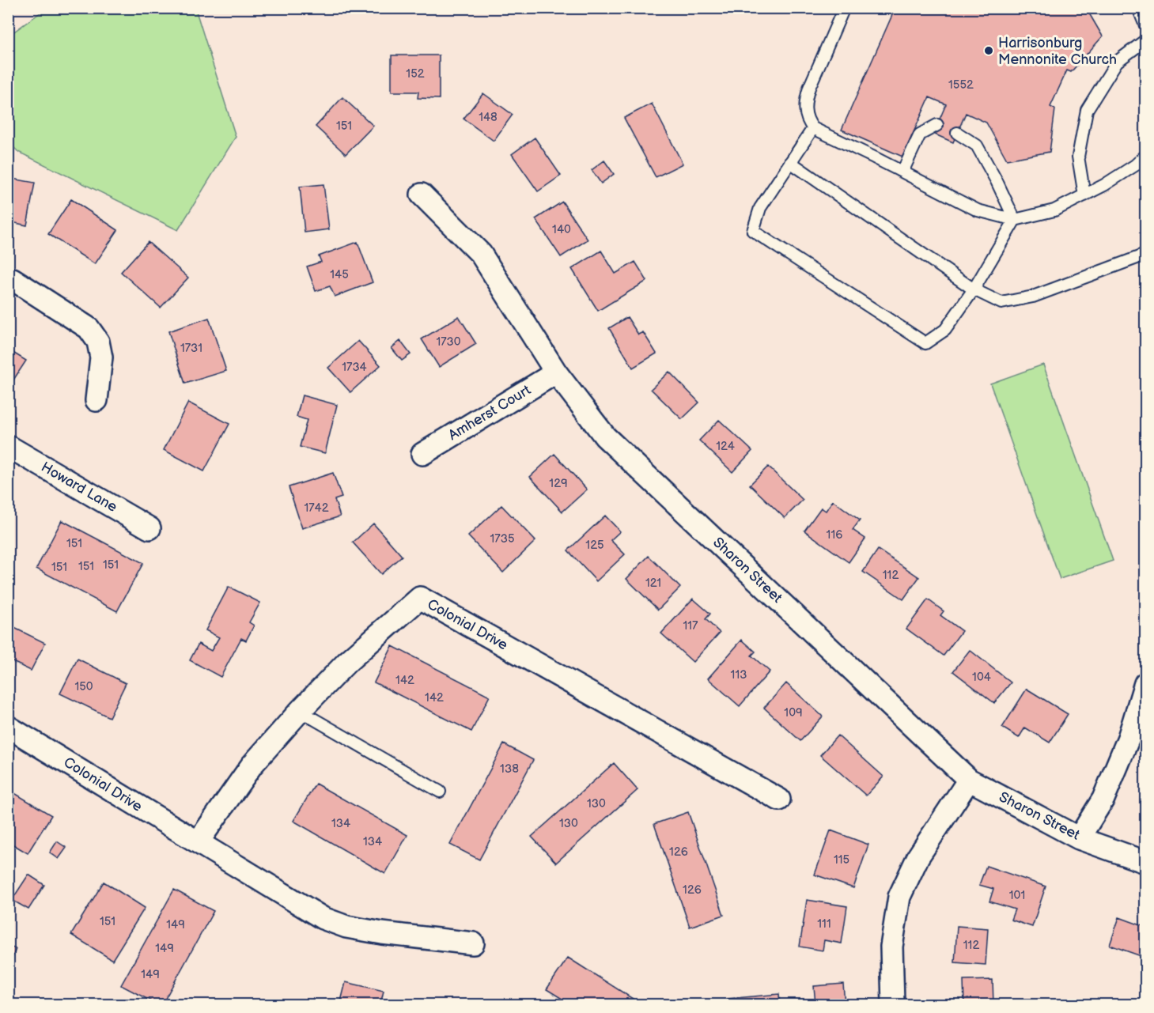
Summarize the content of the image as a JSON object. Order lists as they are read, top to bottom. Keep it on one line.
{"streets":{"street":["Amherst Court","Howard Lane","Sharon Street","Colonial Drive"]},"crossings":[["Amherst Court","Sharon Street"]],"places":["Harrisonburg Mennonite Church"],"house_numbers":["152","1552","148","151","140","145","1730","1731","1734","124","129","1742","116","1735","151","125","151","151","151","112","121","117","113","104","142","150","142","109","138","130","134","130","134","126","115","126","101","151","111","149","112","149","149"]}
